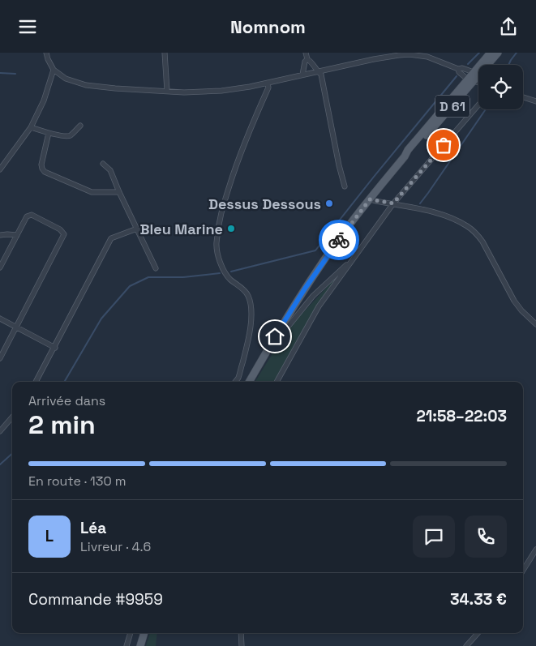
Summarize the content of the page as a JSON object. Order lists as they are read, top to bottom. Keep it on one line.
{"streets":{"main road":["D 61"]},"places":["Dessus Dessous","Bleu Marine"],"page":{"header":"Nomnom","heading":["2 min","Arrivée dans","21:58–22:03"],"panel":["Léa","Livreur · 4.6","Commande #9959","34.33 €"],"bar":"En route · 130 m","round":"L"}}
